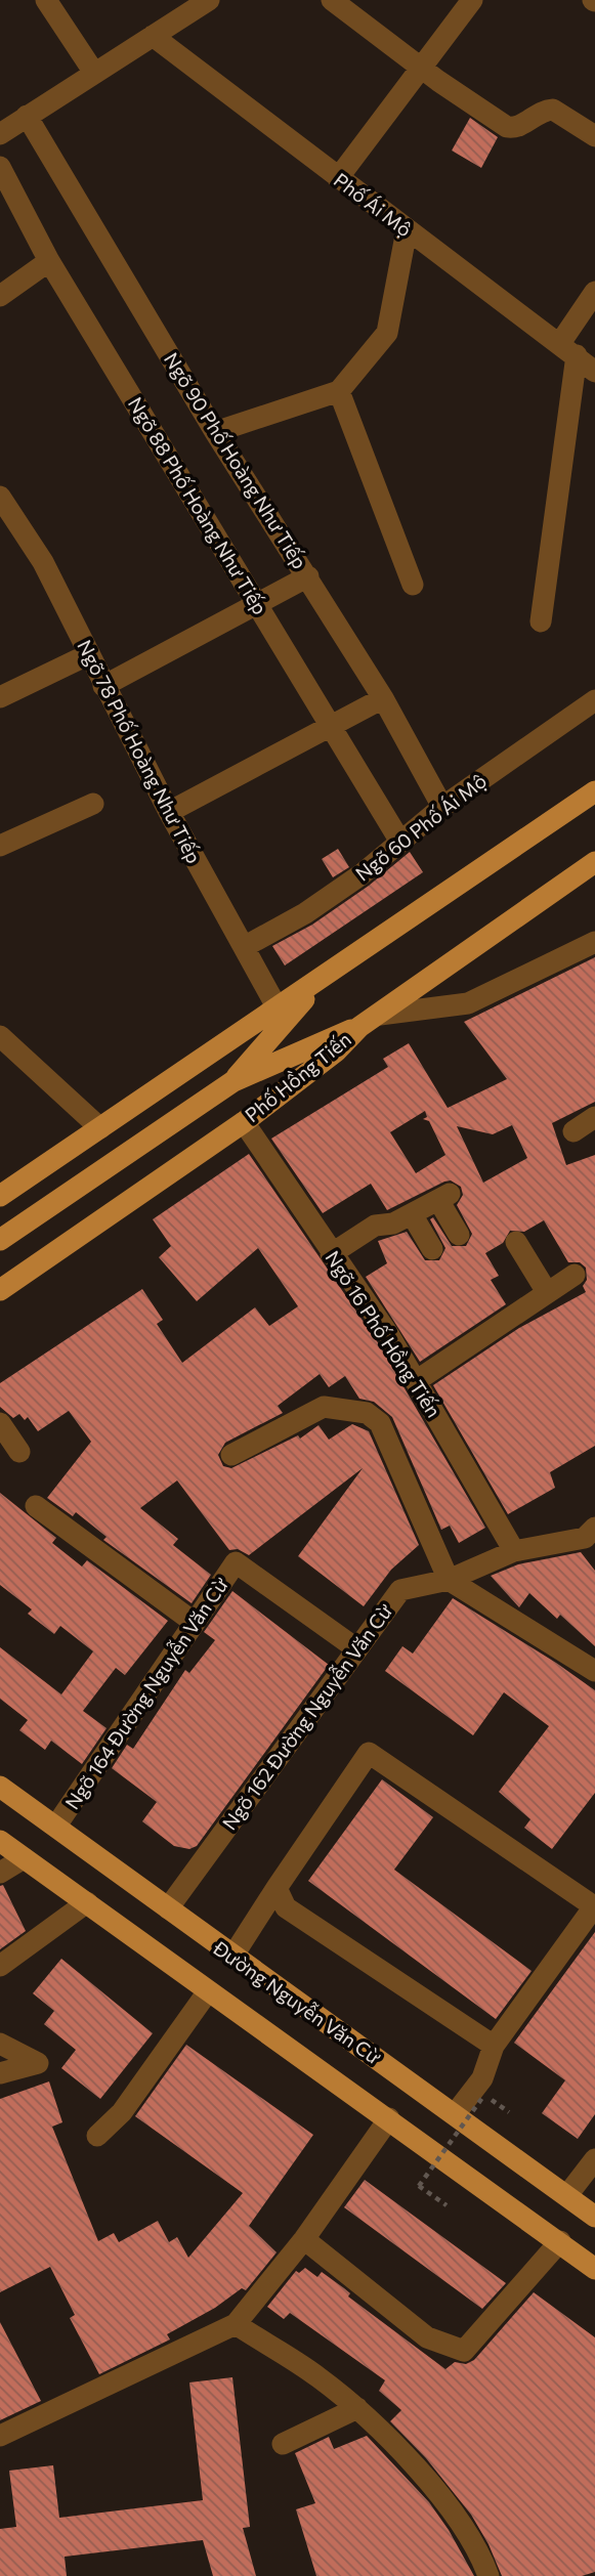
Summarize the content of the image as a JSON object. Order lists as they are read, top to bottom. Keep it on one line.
{"streets":{"main road":["Phố Hồng Tiến","Đường Nguyễn Văn Cừ"],"street":["Phố Ái Mộ","Ngõ 90 Phố Hoàng Như Tiếp","Ngõ 88 Phố Hoàng Như Tiếp","Ngõ 78 Phố Hoàng Như Tiếp","Ngõ 60 Phố Ái Mộ","Ngõ 16 Phố Hồng Tiến","Ngõ 164 Đường Nguyễn Văn Cừ","Ngõ 162 Đường Nguyễn Văn Cừ"]},"crossings":[["Ngõ 90 Phố Hoàng Như Tiếp","Ngõ 60 Phố Ái Mộ"],["Ngõ 88 Phố Hoàng Như Tiếp","Ngõ 60 Phố Ái Mộ"],["Ngõ 78 Phố Hoàng Như Tiếp","Ngõ 60 Phố Ái Mộ"],["Phố Hồng Tiến","Ngõ 16 Phố Hồng Tiến"],["Ngõ 16 Phố Hồng Tiến","Ngõ 162 Đường Nguyễn Văn Cừ"],["Ngõ 164 Đường Nguyễn Văn Cừ","Ngõ 162 Đường Nguyễn Văn Cừ"],["Ngõ 164 Đường Nguyễn Văn Cừ","Đường Nguyễn Văn Cừ"],["Ngõ 162 Đường Nguyễn Văn Cừ","Đường Nguyễn Văn Cừ"]]}
